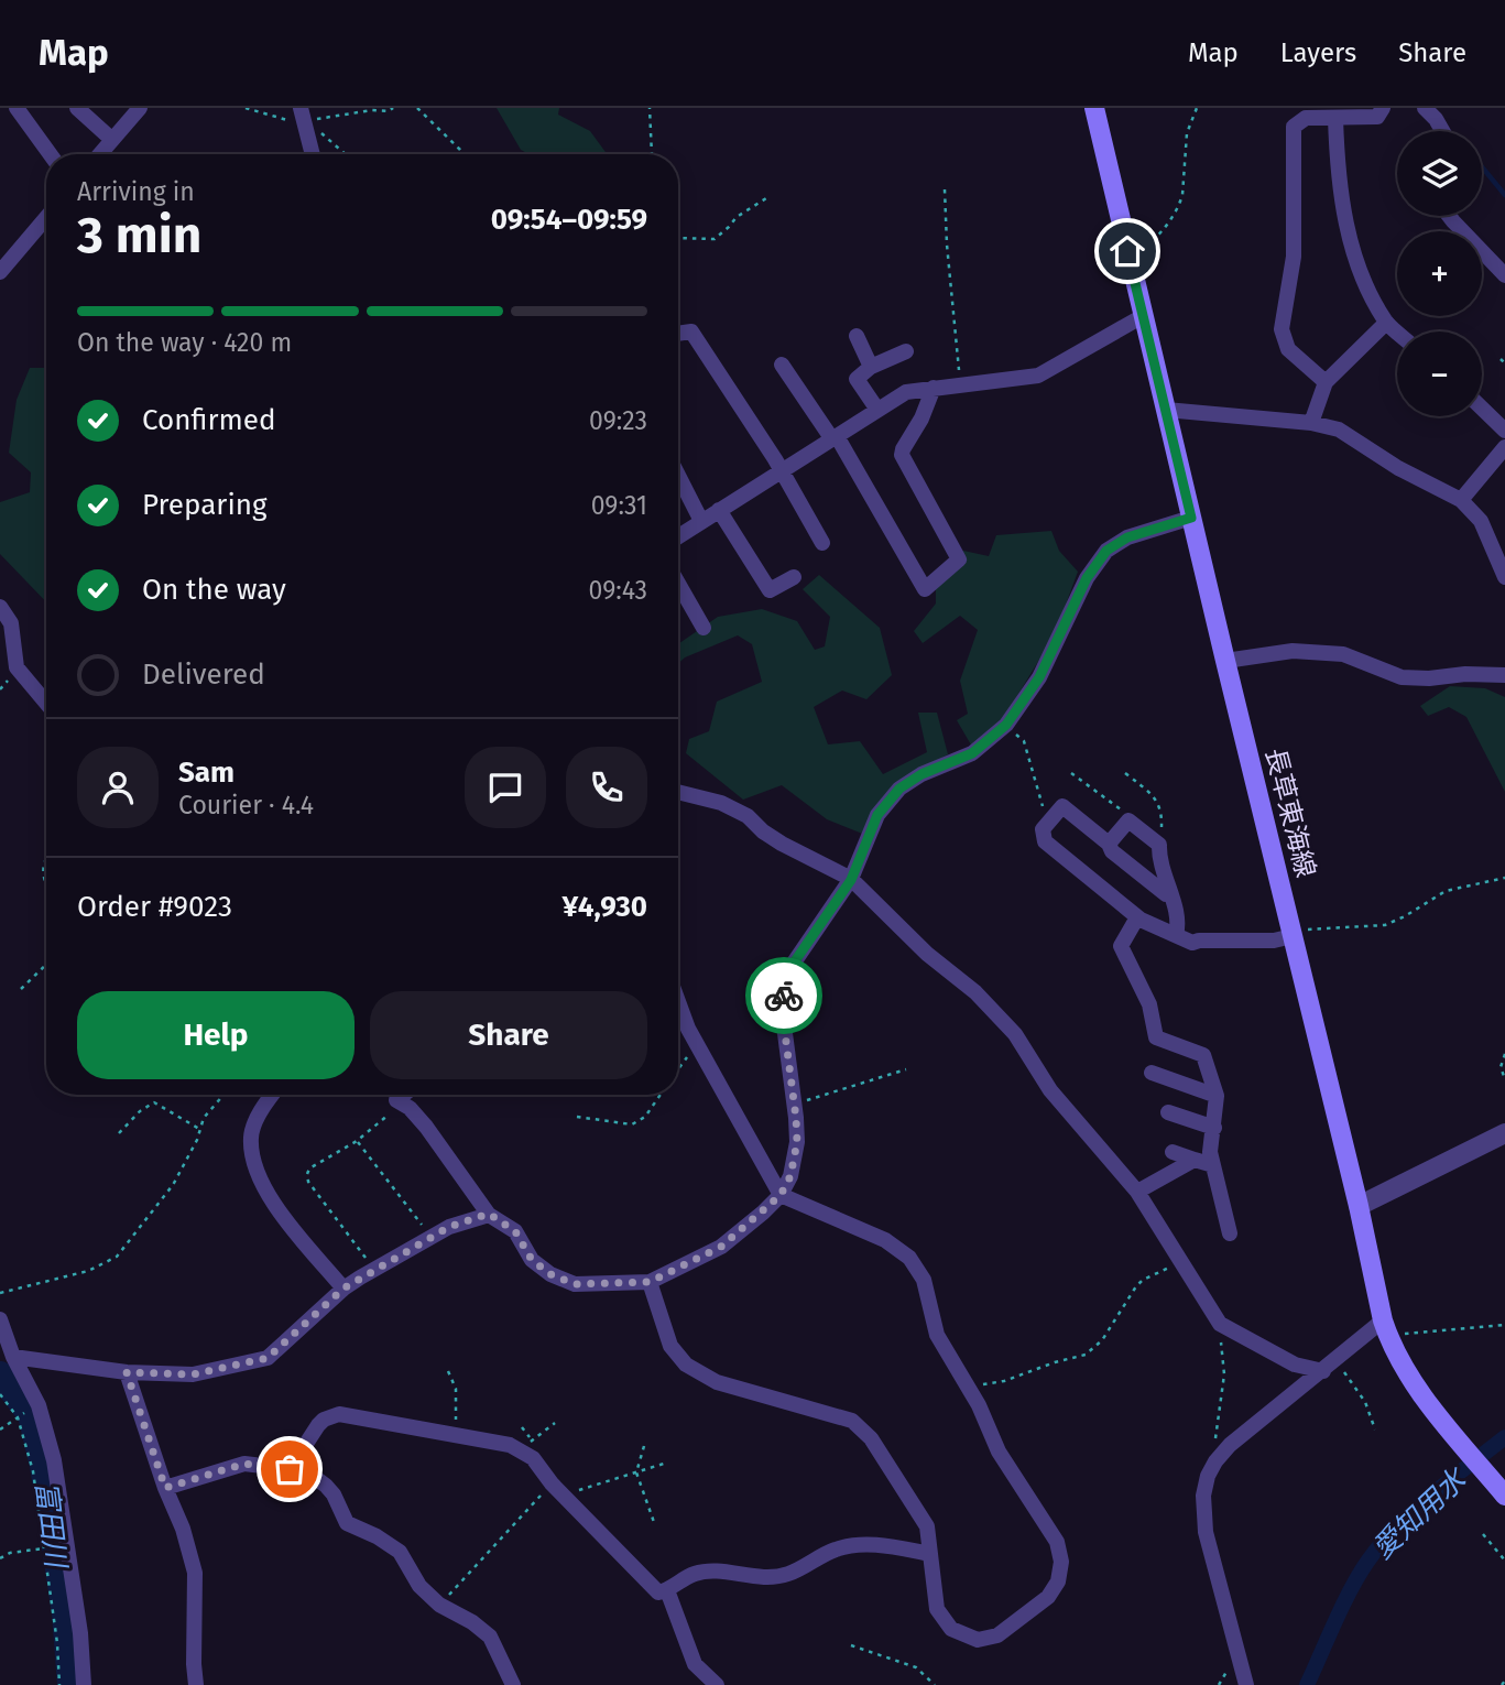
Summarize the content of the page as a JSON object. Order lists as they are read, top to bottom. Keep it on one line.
{"streets":{"main road":["長草東海線"]},"water":["愛知用水","富田川"],"page":{"header":"Map","nav":["Map","Layers","Share"],"map_buttons":["+","−"],"heading":["3 min","Arriving in","09:54–09:59"],"panel":["Sam","Courier · 4.4","Order #9023","¥4,930"],"bar":"On the way · 420 m","list":[["Confirmed","09:23"],["Preparing","09:31"],["On the way","09:43"],"Delivered"],"buttons":["Help","Share"]}}
